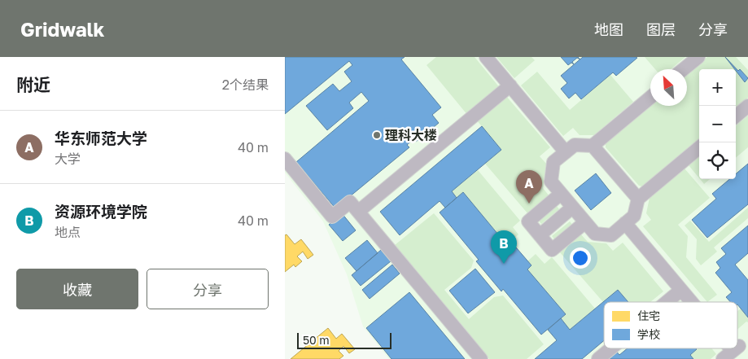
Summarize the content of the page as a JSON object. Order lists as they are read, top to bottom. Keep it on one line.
{"places":["理科大楼"],"legend":["住宅","学校"],"scale_bar":"50 m","north":"top left","page":{"header":"Gridwalk","nav":["地图","图层","分享"],"heading":["附近","2个结果"],"map_buttons":["+","−"],"list":[{"mark":"A","name":"华东师范大学","note":"大学","value":"40 m"},{"mark":"B","name":"资源环境学院","note":"地点","value":"40 m"}],"pins":["A","B"],"buttons":["收藏","分享"],"scale":"50 m"}}
